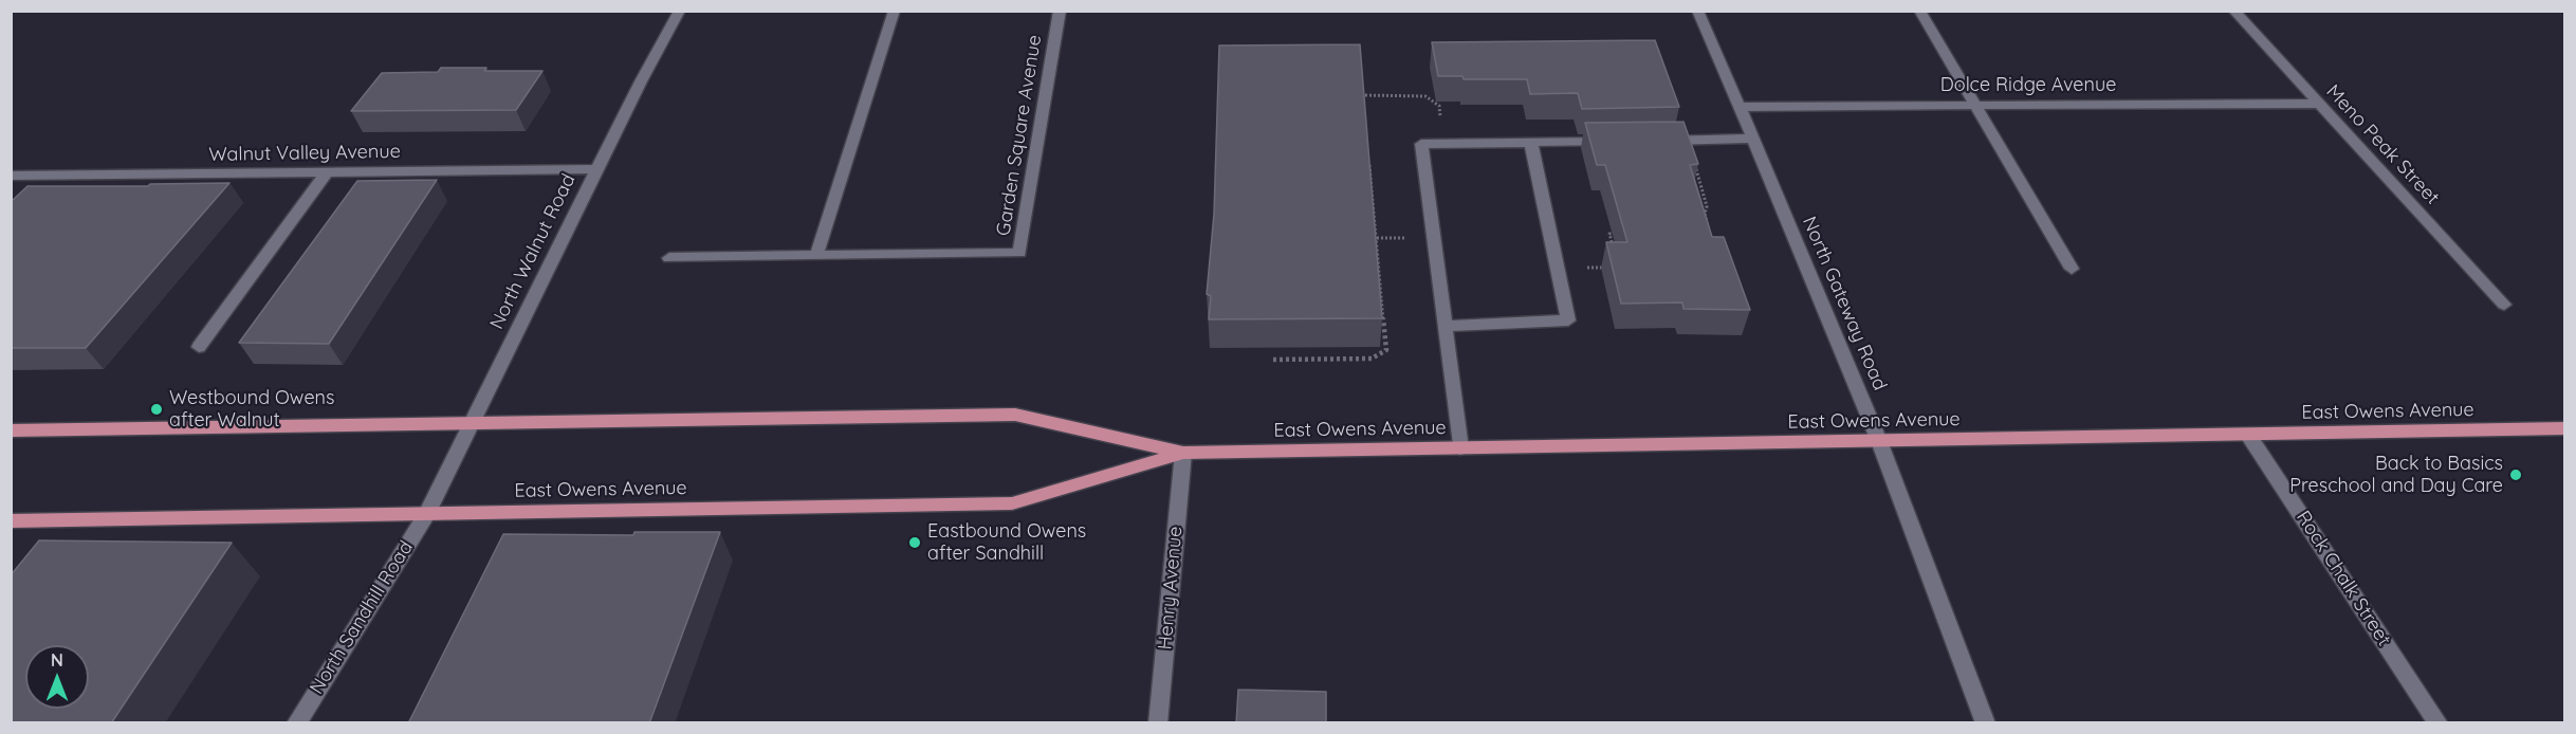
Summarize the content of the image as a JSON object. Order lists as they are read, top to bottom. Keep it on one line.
{"streets":{"main road":["East Owens Avenue"],"street":["Dolce Ridge Avenue","Garden Square Avenue","Meno Peak Street","Walnut Valley Avenue","North Walnut Road","North Gateway Road","Rock Chalk Street","Henry Avenue","North Sandhill Road"]},"crossings":[["Dolce Ridge Avenue","Meno Peak Street"],["Dolce Ridge Avenue","North Gateway Road"],["Walnut Valley Avenue","North Walnut Road"],["North Walnut Road","East Owens Avenue"],["North Walnut Road","North Sandhill Road"],["North Gateway Road","East Owens Avenue"],["East Owens Avenue","Rock Chalk Street"],["East Owens Avenue","Henry Avenue"],["East Owens Avenue","North Sandhill Road"]],"places":["Westbound Owens after Walnut","Back to Basics Preschool and Day Care","Eastbound Owens after Sandhill"],"north":"top"}
